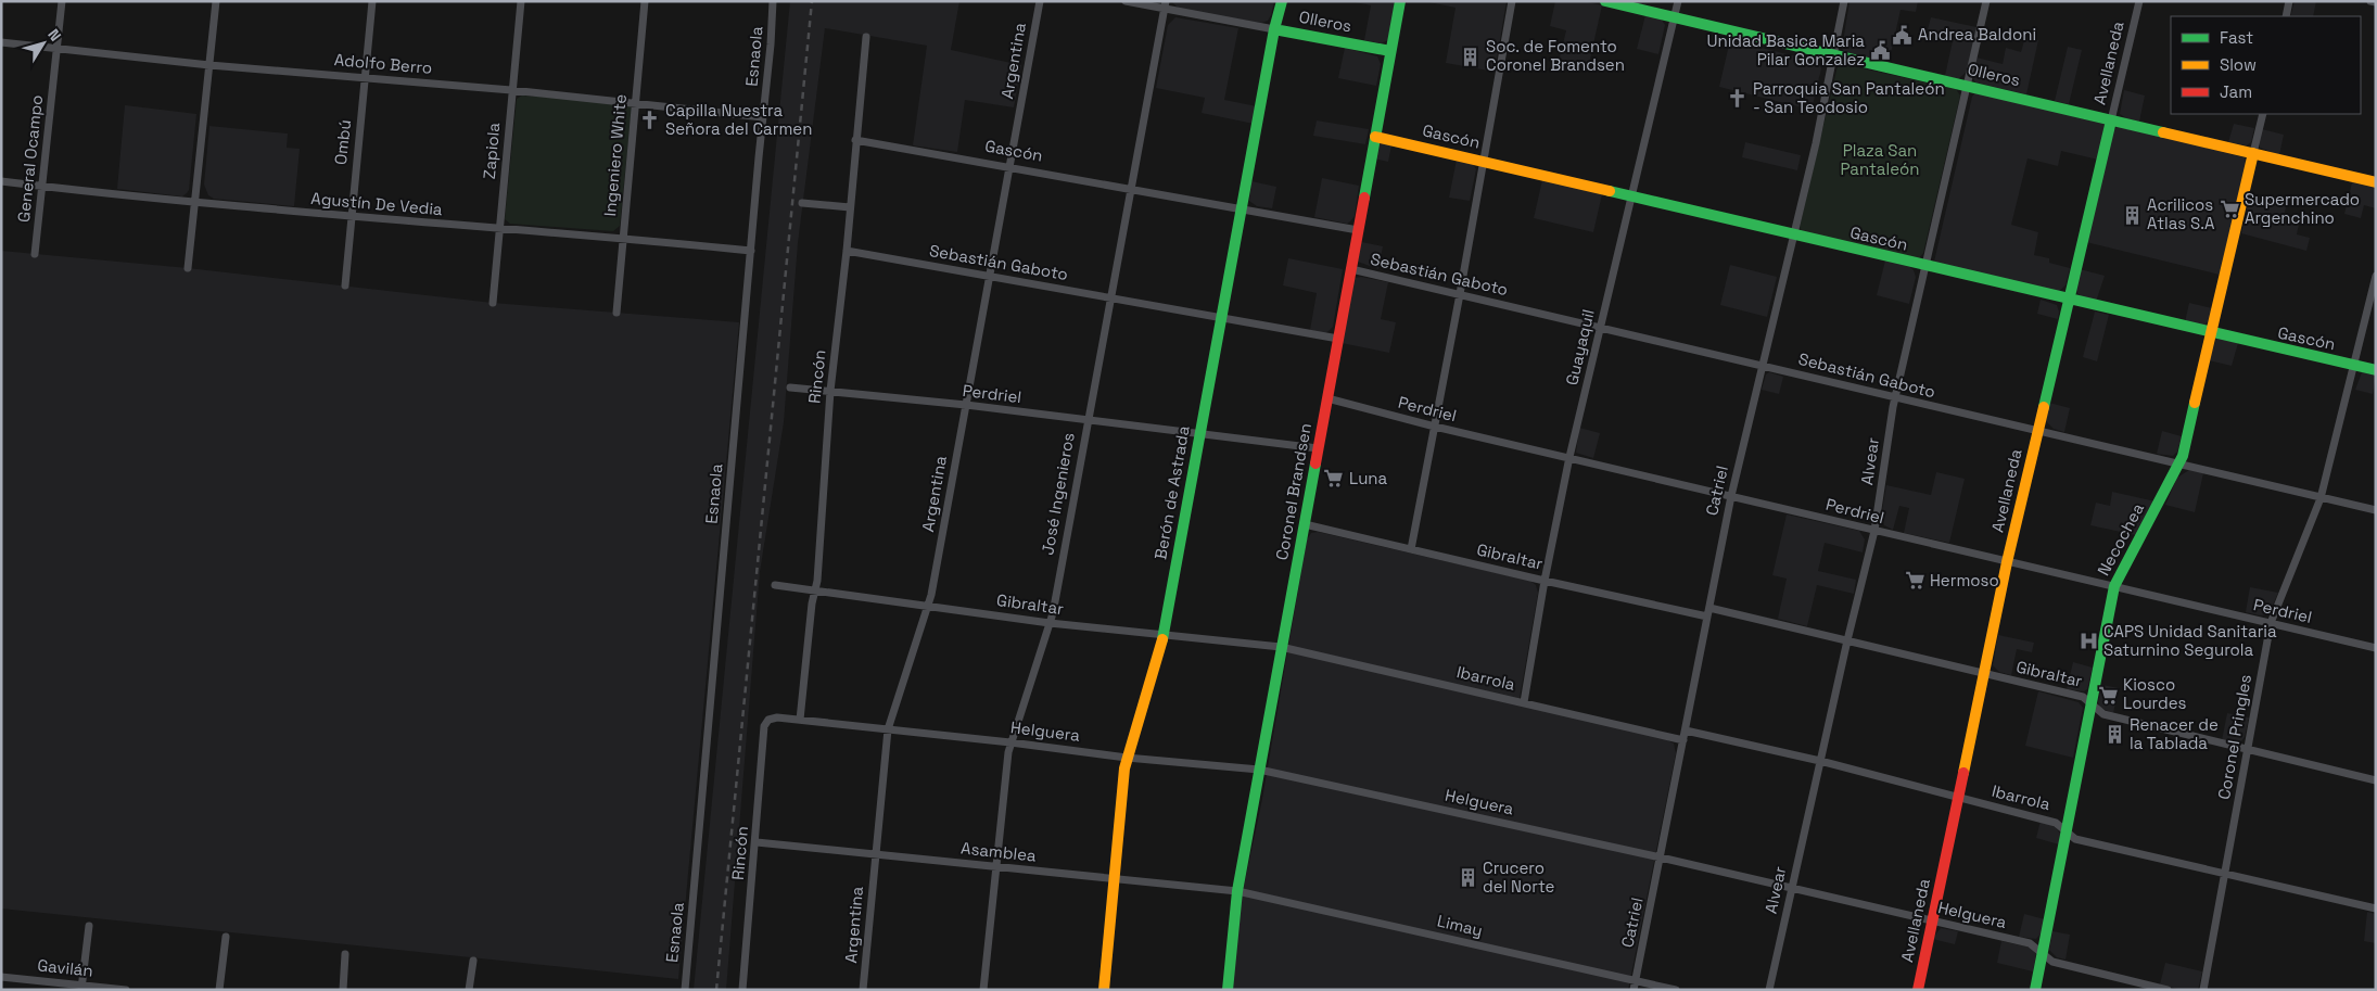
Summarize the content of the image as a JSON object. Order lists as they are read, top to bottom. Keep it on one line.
{"streets":{"street":["Olleros","Esnaola","Argentina","Avellaneda","Adolfo Berro","Gascón","Ombú","Zapiola","Ingeniero White","General Ocampo","Agustín De Vedia","Sebastián Gaboto","Guayaquil","Rincón","Perdriel","Alvear","Catriel","Coronel Brandsen","Berón de Astrada","José Ingenieros","Necochea","Gibraltar","Ibarrola","Helguera","Coronel Pringles","Asamblea","Limay","Gavilán"]},"crossings":[["Olleros","Avellaneda"],["Olleros","Guayaquil"],["Olleros","Alvear"],["Olleros","Catriel"],["Olleros","Coronel Brandsen"],["Olleros","Berón de Astrada"],["Olleros","José Ingenieros"],["Olleros","Necochea"],["Esnaola","Adolfo Berro"],["Esnaola","Agustín De Vedia"],["Argentina","Gascón"],["Argentina","Sebastián Gaboto"],["Argentina","Perdriel"],["Argentina","Gibraltar"],["Argentina","Helguera"],["Argentina","Asamblea"],["Avellaneda","Gascón"],["Avellaneda","Sebastián Gaboto"],["Avellaneda","Perdriel"],["Avellaneda","Gibraltar"],["Avellaneda","Ibarrola"],["Avellaneda","Helguera"],["Adolfo Berro","Ombú"],["Adolfo Berro","Zapiola"],["Adolfo Berro","Ingeniero White"],["Adolfo Berro","General Ocampo"],["Gascón","Guayaquil"],["Gascón","Rincón"],["Gascón","Alvear"],["Gascón","Catriel"],["Gascón","Coronel Brandsen"],["Gascón","Berón de Astrada"],["Gascón","José Ingenieros"],["Gascón","Necochea"],["Gascón","Coronel Pringles"],["Ombú","Agustín De Vedia"],["Zapiola","Agustín De Vedia"],["Ingeniero White","Agustín De Vedia"],["General Ocampo","Agustín De Vedia"],["Sebastián Gaboto","Guayaquil"],["Sebastián Gaboto","Rincón"],["Sebastián Gaboto","Alvear"],["Sebastián Gaboto","Catriel"],["Sebastián Gaboto","Coronel Brandsen"],["Sebastián Gaboto","Berón de Astrada"],["Sebastián Gaboto","José Ingenieros"],["Sebastián Gaboto","Necochea"],["Sebastián Gaboto","Coronel Pringles"],["Guayaquil","Perdriel"],["Guayaquil","Gibraltar"],["Guayaquil","Ibarrola"],["Rincón","Perdriel"],["Rincón","Gibraltar"],["Rincón","Helguera"],["Rincón","Asamblea"],["Perdriel","Alvear"],["Perdriel","Catriel"],["Perdriel","Coronel Brandsen"],["Perdriel","Berón de Astrada"],["Perdriel","José Ingenieros"],["Perdriel","Necochea"],["Perdriel","Coronel Pringles"],["Alvear","Gibraltar"],["Alvear","Ibarrola"],["Alvear","Helguera"],["Catriel","Gibraltar"],["Catriel","Ibarrola"],["Catriel","Helguera"],["Catriel","Limay"],["Coronel Brandsen","Gibraltar"],["Coronel Brandsen","Ibarrola"],["Coronel Brandsen","Helguera"],["Coronel Brandsen","Asamblea"],["Coronel Brandsen","Limay"],["Berón de Astrada","Gibraltar"],["Berón de Astrada","Helguera"],["Berón de Astrada","Asamblea"],["José Ingenieros","Gibraltar"],["José Ingenieros","Helguera"],["José Ingenieros","Asamblea"],["Necochea","Gibraltar"],["Necochea","Ibarrola"],["Necochea","Helguera"],["Gibraltar","Ibarrola"],["Gibraltar","Coronel Pringles"],["Ibarrola","Coronel Pringles"],["Asamblea","Limay"]],"parks":["Plaza San Pantaleón"],"places":{"public building":["Andrea Baldoni","Unidad Basica Maria Pilar Gonzalez"],"building":["Soc. de Fomento Coronel Brandsen","Acrilicos Atlas S.A","Renacer de la Tablada","Crucero del Norte"],"church":["Parroquia San Pantaleón - San Teodosio","Capilla Nuestra Señora del Carmen"],"supermarket":["Supermercado Argenchino","Luna","Hermoso","Kiosco Lourdes"],"hospital":["CAPS Unidad Sanitaria Saturnino Segurola"]},"legend":["Fast","Slow","Jam"],"north":"top right"}
